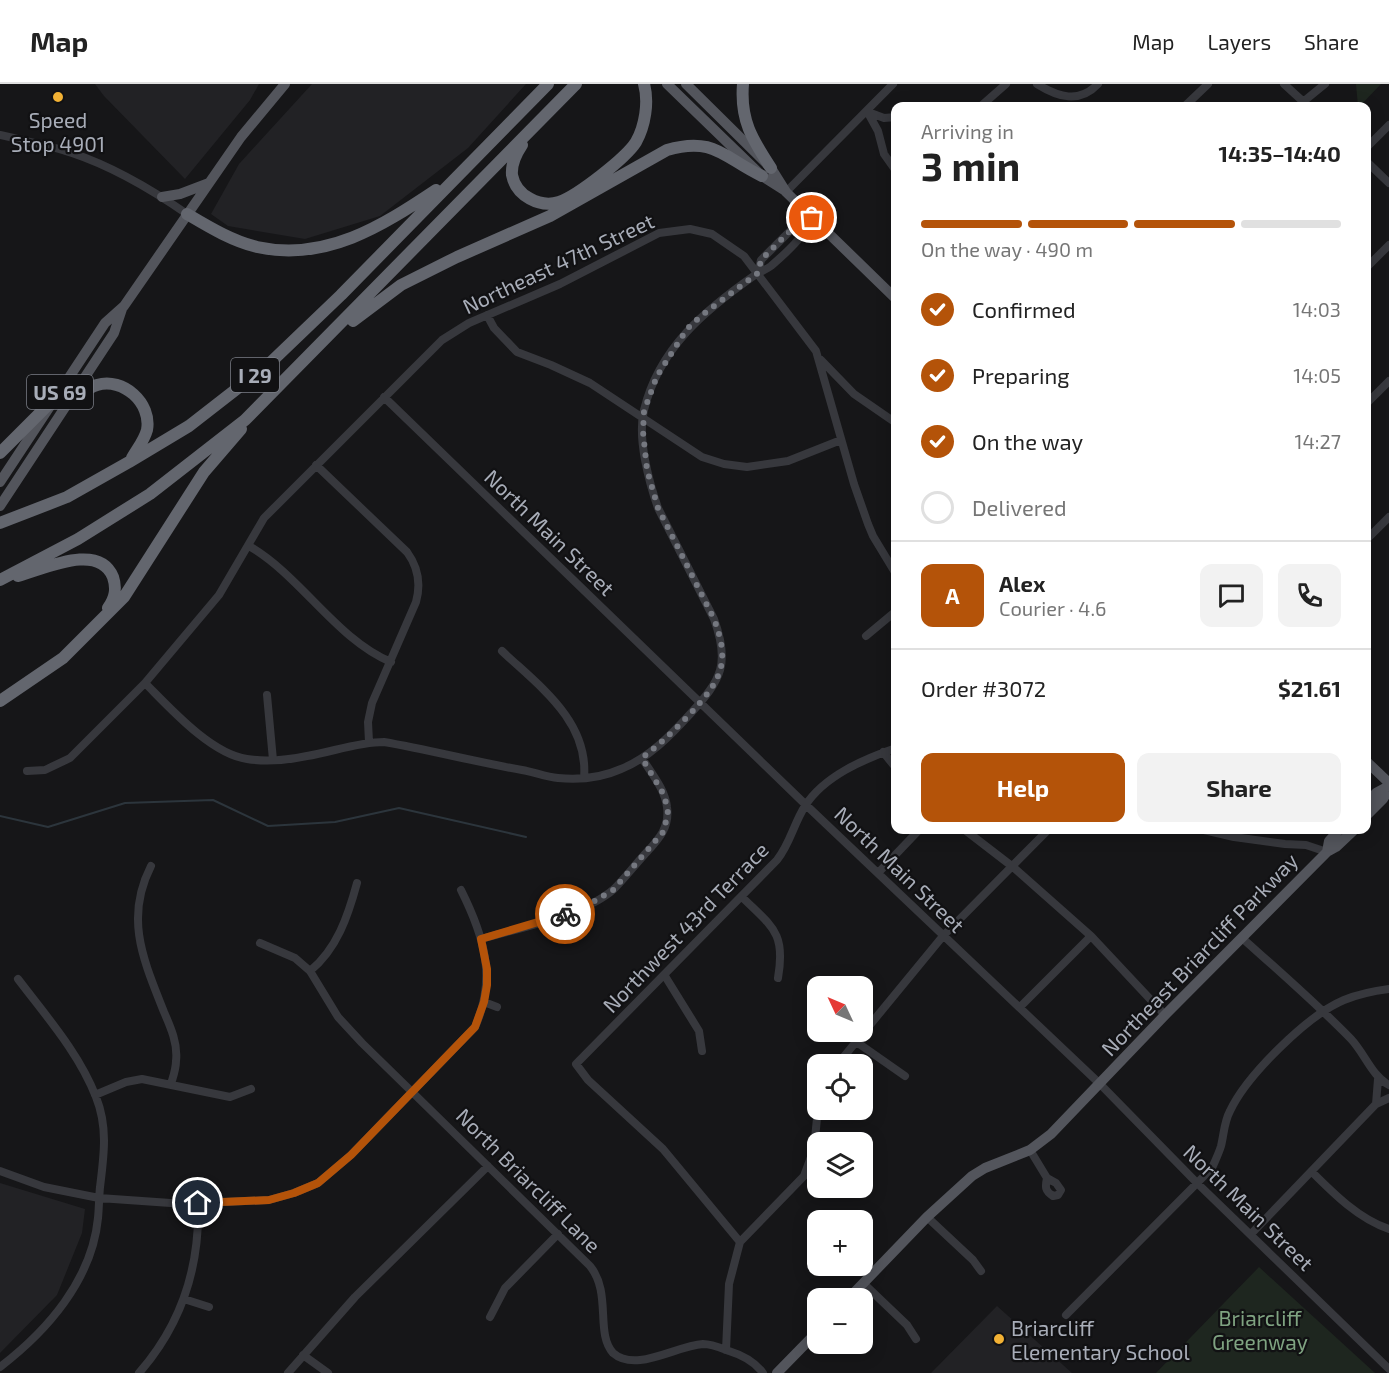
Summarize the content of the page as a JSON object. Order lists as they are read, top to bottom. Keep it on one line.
{"streets":{"highway":["I 29"],"main road":["US 69","Northeast Briarcliff Parkway"],"street":["Northeast 47th Street","North Main Street","Northwest 43rd Terrace","North Briarcliff Lane"]},"crossings":[["Northeast 47th Street","North Main Street"],["North Main Street","Northwest 43rd Terrace"],["North Main Street","Northeast Briarcliff Parkway"]],"parks":["Briarcliff Greenway"],"places":["Speed Stop 4901","Briarcliff Elementary School"],"north":"top left","page":{"header":"Map","nav":["Map","Layers","Share"],"heading":["3 min","Arriving in","14:35–14:40"],"panel":["Alex","Courier · 4.6","Order #3072","$21.61"],"bar":"On the way · 490 m","list":[["Confirmed","14:03"],["Preparing","14:05"],["On the way","14:27"],"Delivered"],"round":"A","buttons":["Help","Share"],"map_buttons":["+","−"]}}
